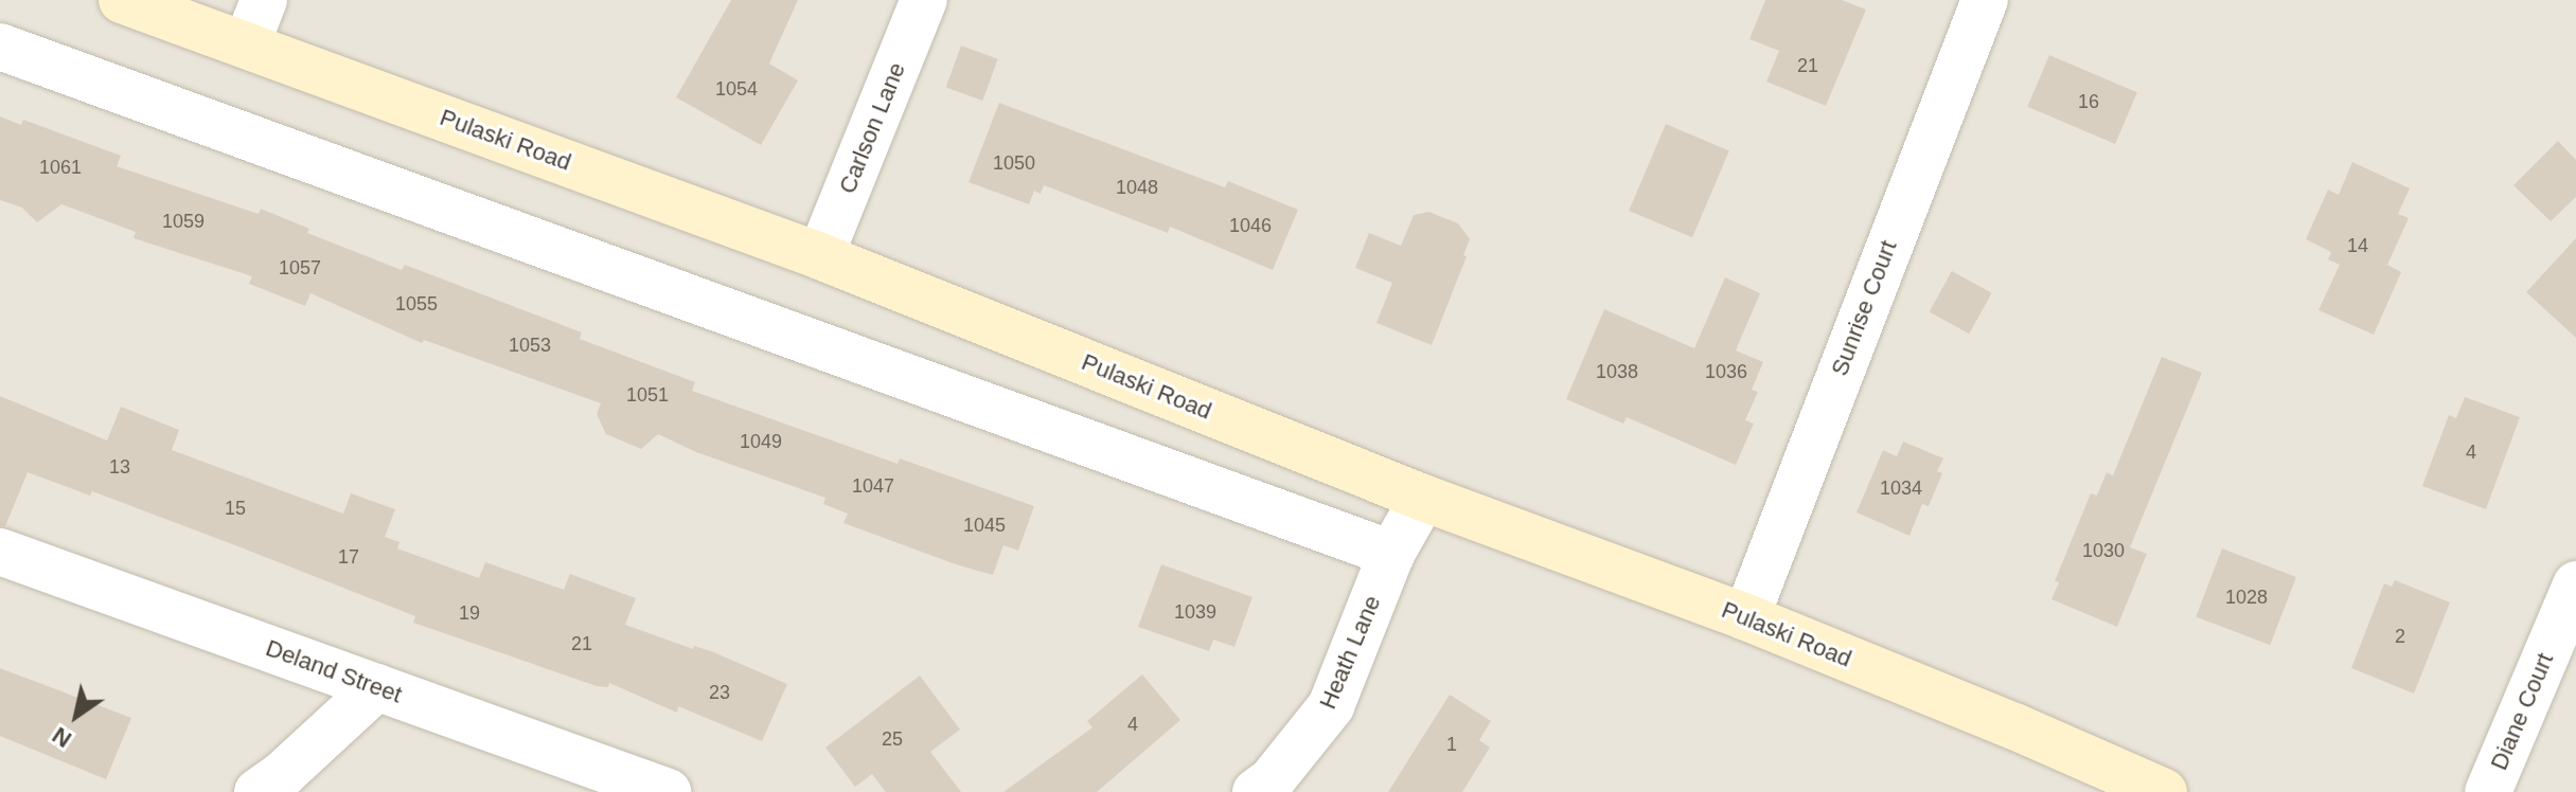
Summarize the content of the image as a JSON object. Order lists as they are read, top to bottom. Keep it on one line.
{"streets":{"main road":["Pulaski Road"],"street":["Carlson Lane","Sunrise Court","Heath Lane","Deland Street","Diane Court"]},"crossings":[["Carlson Lane","Pulaski Road"],["Pulaski Road","Sunrise Court"],["Pulaski Road","Heath Lane"]],"house_numbers":["21","1054","16","1050","1061","1048","1059","1046","14","1057","1055","1053","1038","1036","1051","1049","4","13","1047","1034","15","1045","1030","17","1028","1039","19","2","21","23","4","25","1"],"north":"bottom left"}
